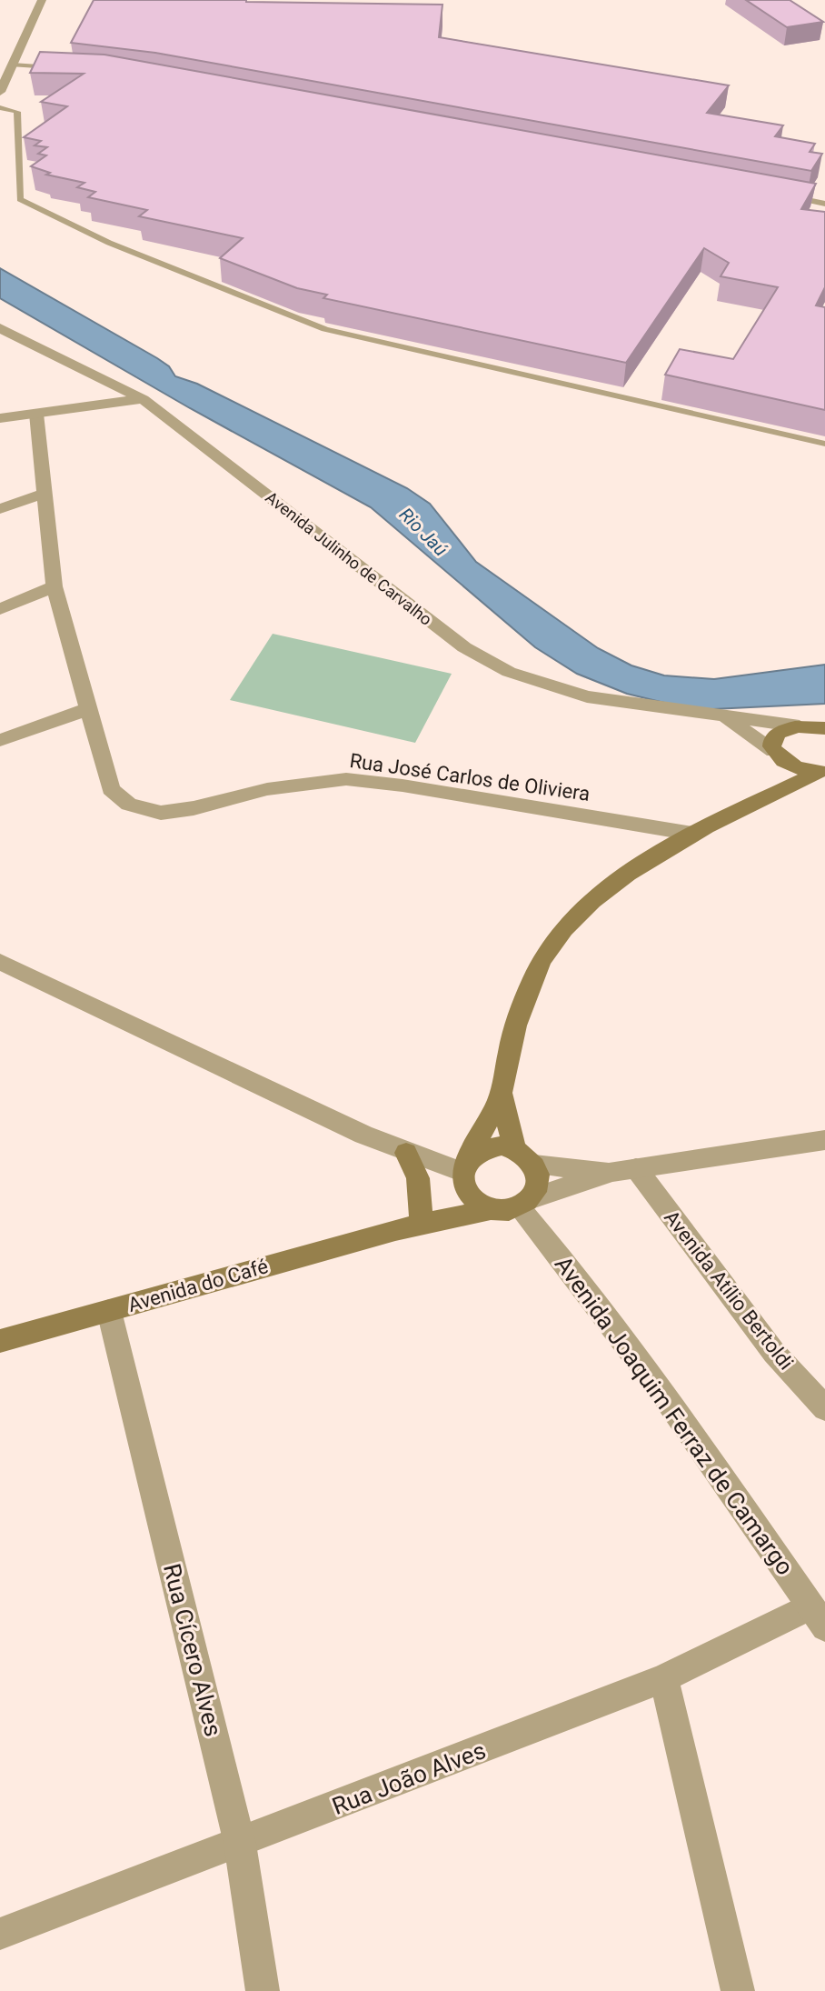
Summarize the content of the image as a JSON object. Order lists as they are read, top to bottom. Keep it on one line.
{"streets":{"main road":["Avenida Julinho de Carvalho","Avenida do Café"],"street":["Rua José Carlos de Oliviera","Avenida Atílio Bertoldi","Avenida Joaquim Ferraz de Camargo","Rua Cícero Alves","Rua João Alves"]},"crossings":[["Avenida do Café","Avenida Joaquim Ferraz de Camargo"],["Avenida do Café","Rua Cícero Alves"],["Avenida Joaquim Ferraz de Camargo","Rua João Alves"],["Rua Cícero Alves","Rua João Alves"]],"water":["Rio Jaú"]}
